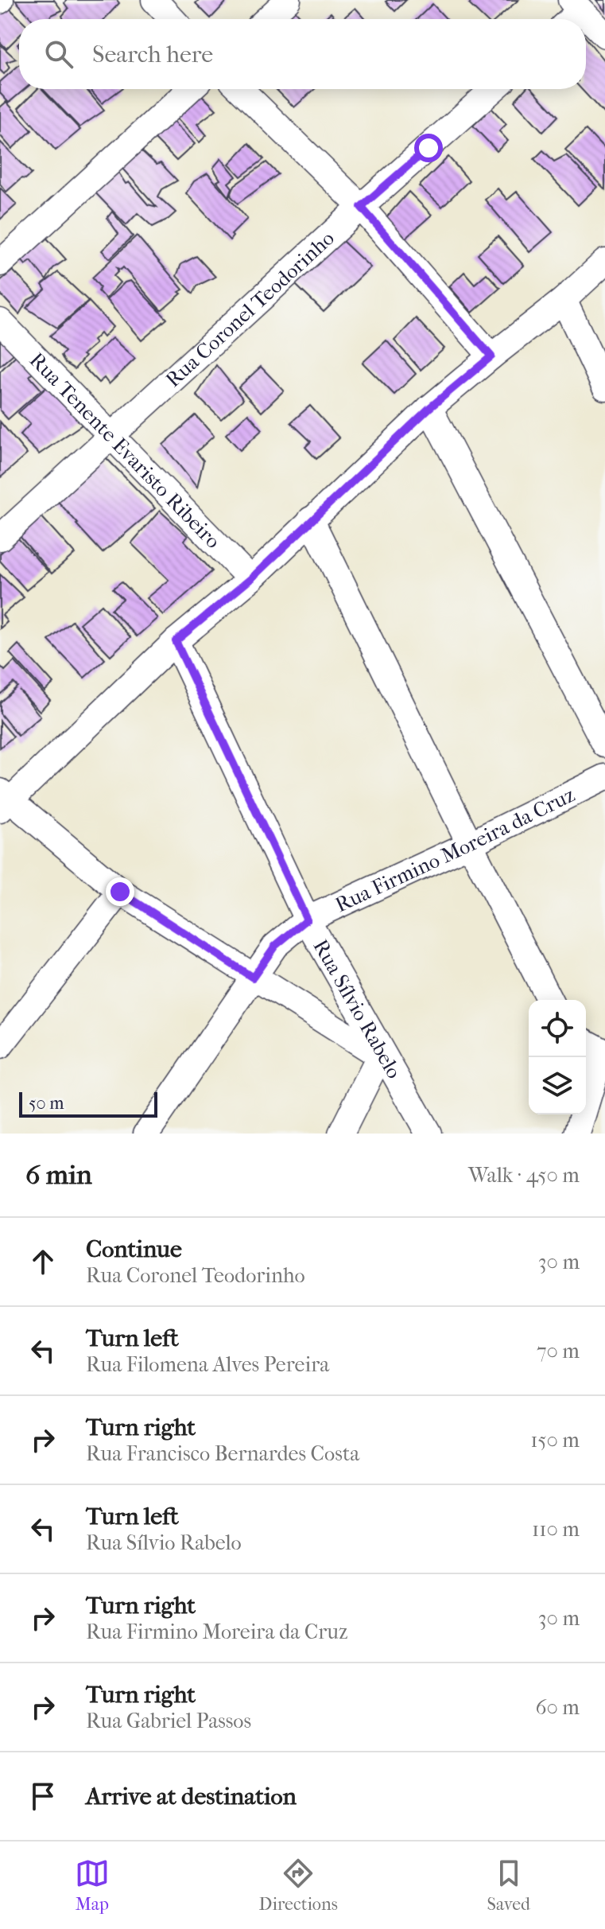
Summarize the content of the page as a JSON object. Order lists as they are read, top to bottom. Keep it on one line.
{"streets":{"street":["Rua Coronel Teodorinho","Rua Tenente Evaristo Ribeiro","Rua Firmino Moreira da Cruz","Rua Sílvio Rabelo"]},"crossings":[["Rua Coronel Teodorinho","Rua Tenente Evaristo Ribeiro"],["Rua Firmino Moreira da Cruz","Rua Sílvio Rabelo"]],"scale_bar":"50 m","page":{"search":"Search here","scale":"50 m","heading":["6 min","Walk · 450 m"],"list":[["Continue","Rua Coronel Teodorinho","30 m"],["Turn left","Rua Filomena Alves Pereira","70 m"],["Turn right","Rua Francisco Bernardes Costa","150 m"],["Turn left","Rua Sílvio Rabelo","110 m"],["Turn right","Rua Firmino Moreira da Cruz","30 m"],["Turn right","Rua Gabriel Passos","60 m"],"Arrive at destination"],"nav":["Map","Directions","Saved"]}}
